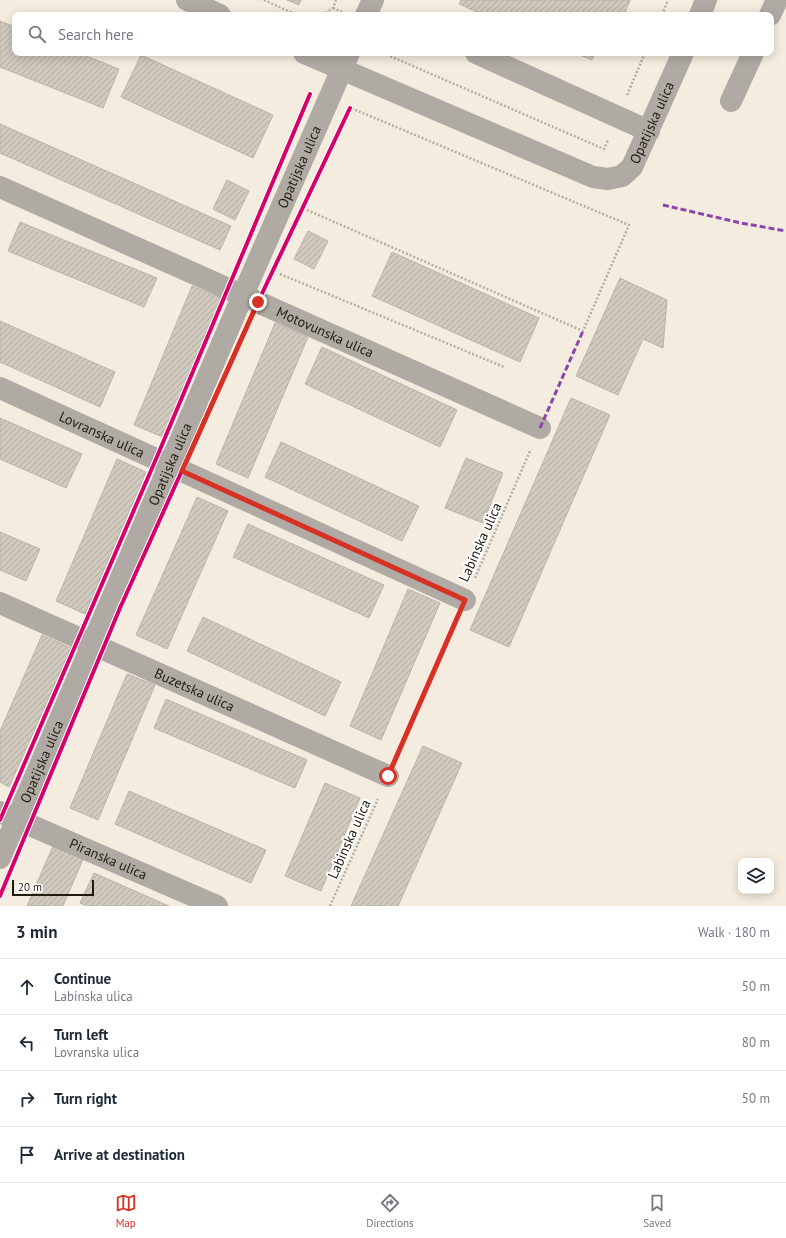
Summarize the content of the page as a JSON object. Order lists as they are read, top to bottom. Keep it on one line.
{"streets":{"street":["Opatijska ulica","Motovunska ulica","Lovranska ulica","Buzetska ulica","Piranska ulica"],"path":["Labinska ulica"]},"crossings":[["Opatijska ulica","Motovunska ulica"],["Opatijska ulica","Lovranska ulica"],["Opatijska ulica","Buzetska ulica"],["Opatijska ulica","Piranska ulica"],["Motovunska ulica","Labinska ulica"],["Lovranska ulica","Labinska ulica"],["Labinska ulica","Buzetska ulica"]],"scale_bar":"20 m","page":{"search":"Search here","scale":"20 m","heading":["3 min","Walk · 180 m"],"list":[["Continue","Labinska ulica","50 m"],["Turn left","Lovranska ulica","80 m"],["Turn right","50 m"],"Arrive at destination"],"nav":["Map","Directions","Saved"]}}
